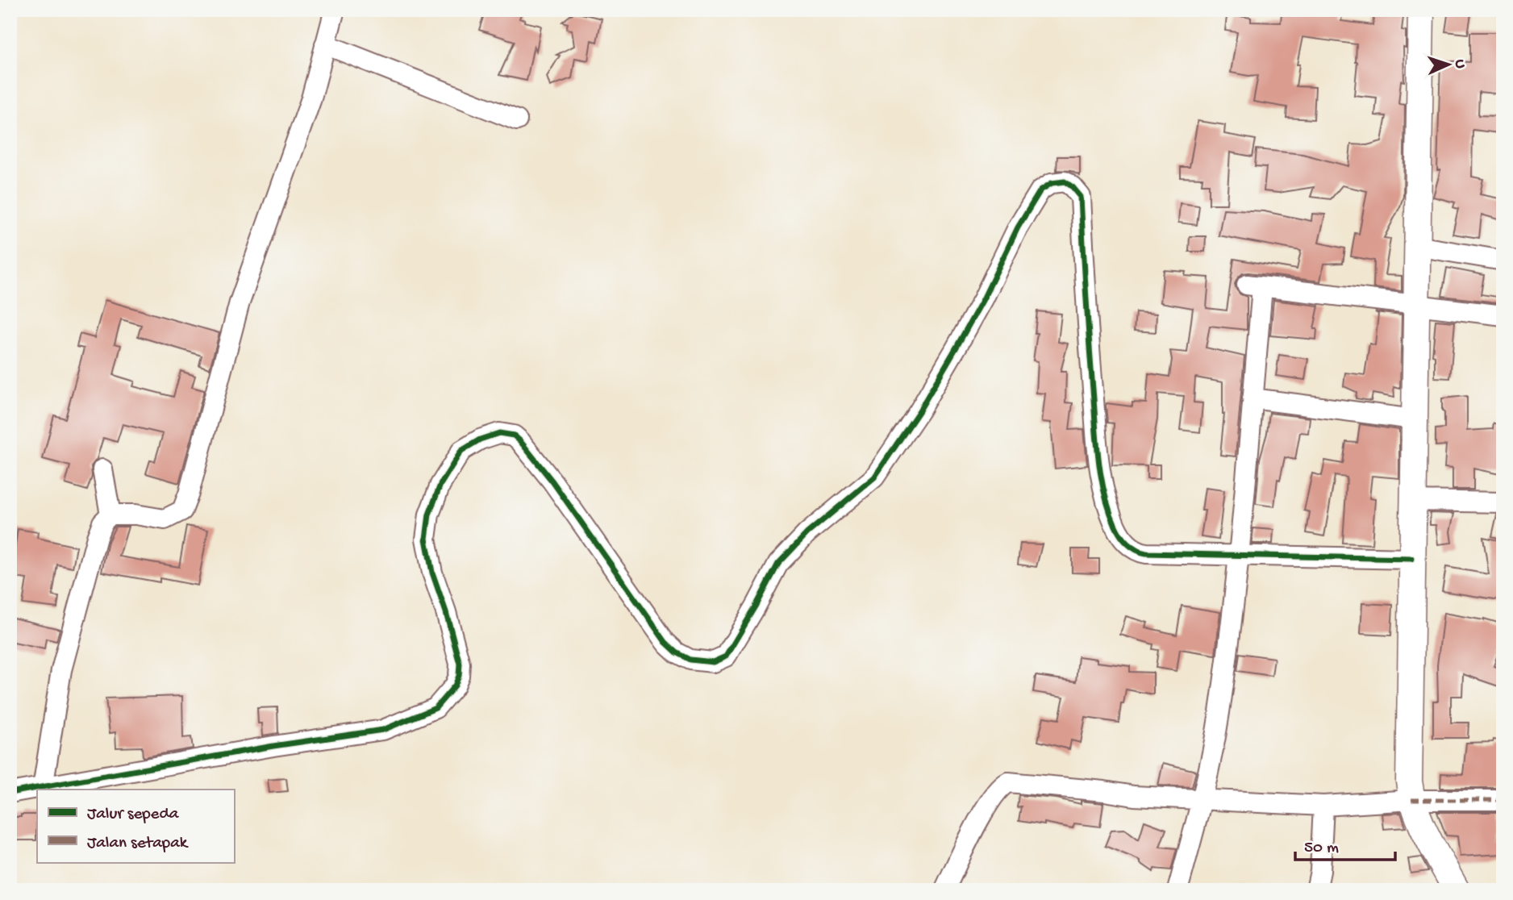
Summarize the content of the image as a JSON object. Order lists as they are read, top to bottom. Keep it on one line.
{"legend":["Jalur sepeda","Jalan setapak"],"scale_bar":"50 m","north":"right"}
